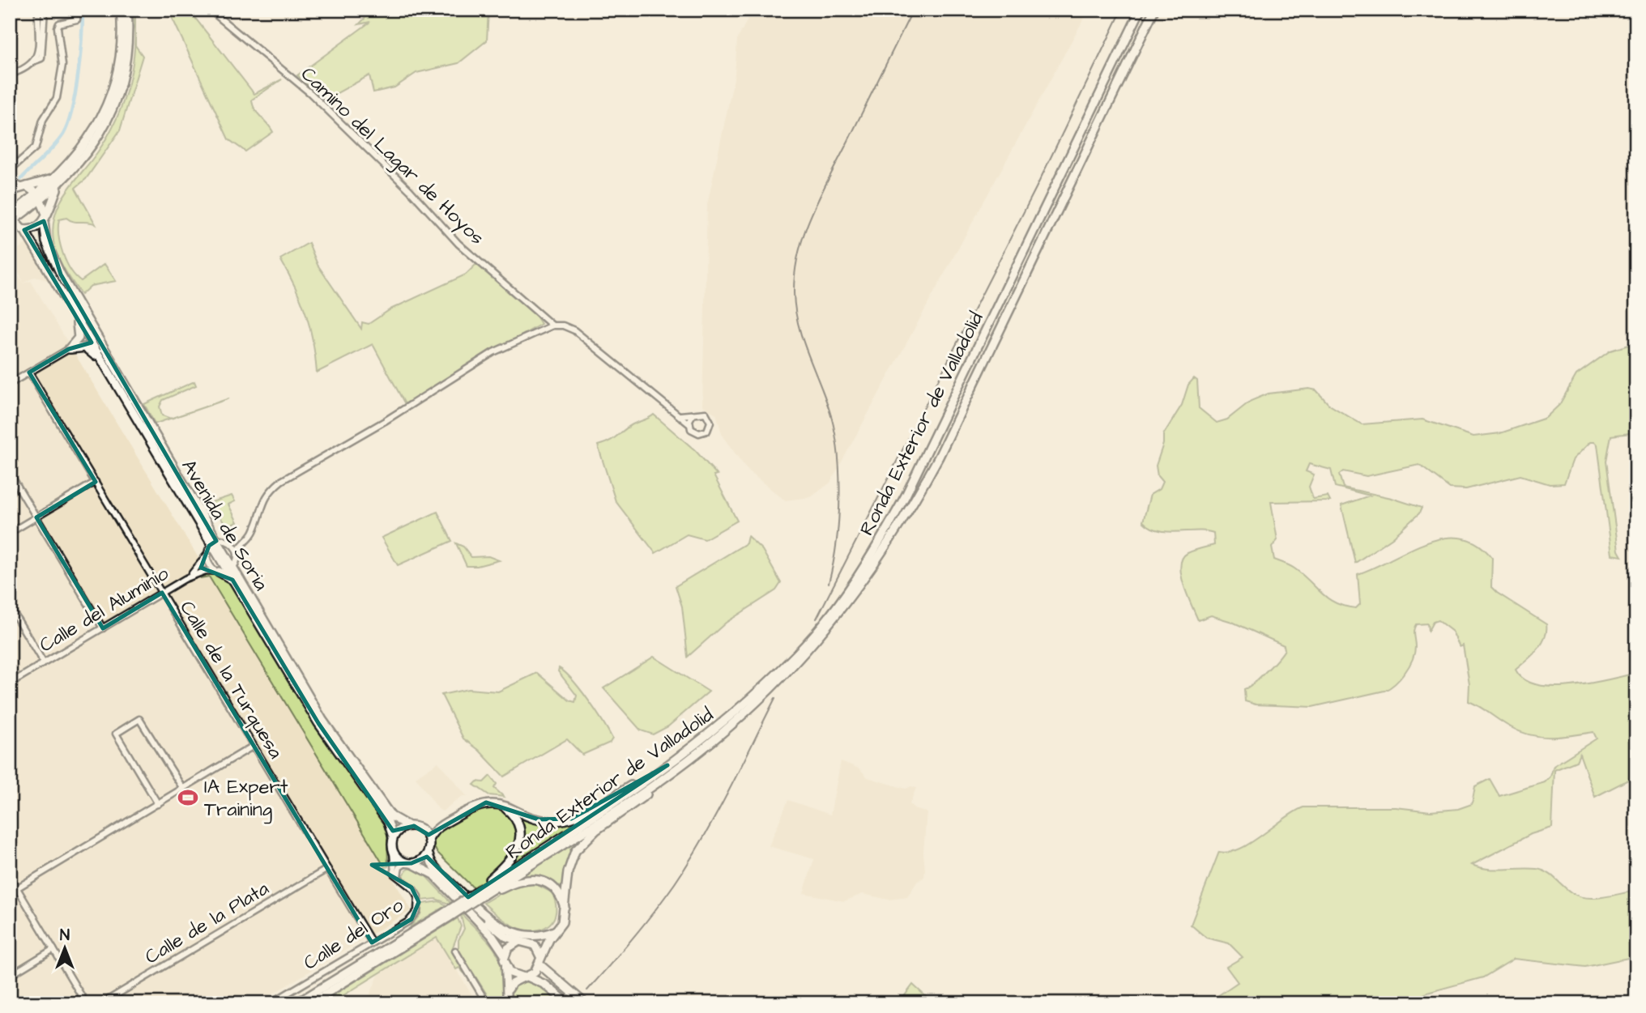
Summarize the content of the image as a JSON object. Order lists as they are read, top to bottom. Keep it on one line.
{"streets":{"highway":["Ronda Exterior de Valladolid","Avenida de Soria"],"street":["Camino del Lagar de Hoyos","Calle del Aluminio","Calle de la Turquesa","Calle de la Plata","Calle del Oro"]},"crossings":[["Avenida de Soria","Calle del Aluminio"],["Avenida de Soria","Calle del Oro"],["Calle del Aluminio","Calle de la Turquesa"],["Calle de la Turquesa","Calle de la Plata"],["Calle de la Turquesa","Calle del Oro"]],"places":{"sports":["IA Expert Training"]},"north":"top"}
